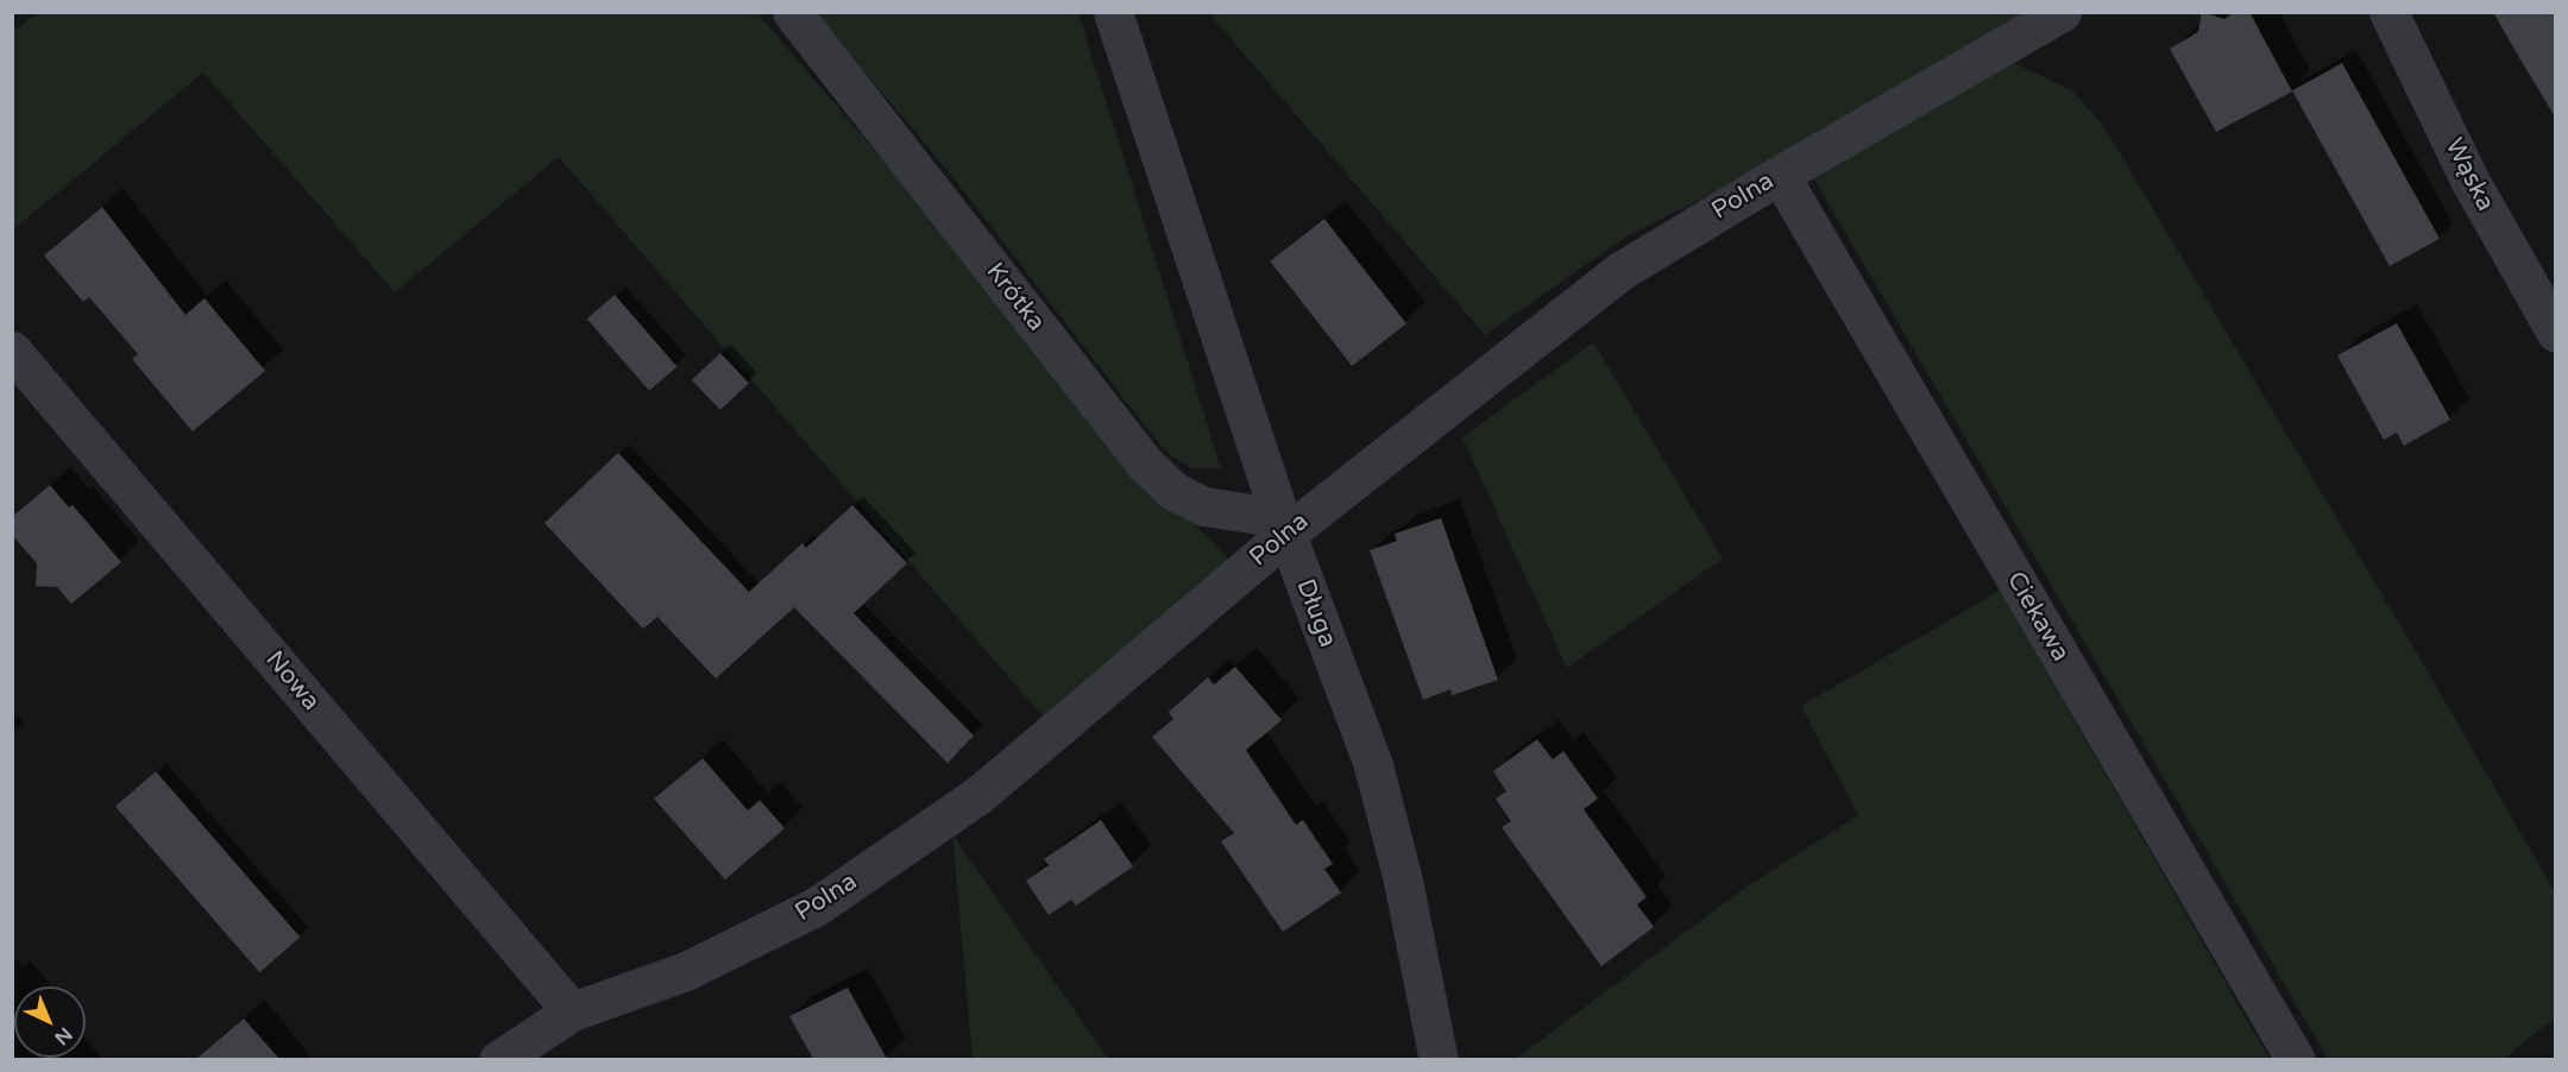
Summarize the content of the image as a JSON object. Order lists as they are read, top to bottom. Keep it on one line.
{"streets":{"street":["Wąska","Polna","Krótka","Długa","Ciekawa","Nowa"]},"crossings":[["Polna","Krótka"],["Polna","Długa"],["Polna","Ciekawa"],["Polna","Nowa"],["Krótka","Długa"]],"north":"bottom right"}
